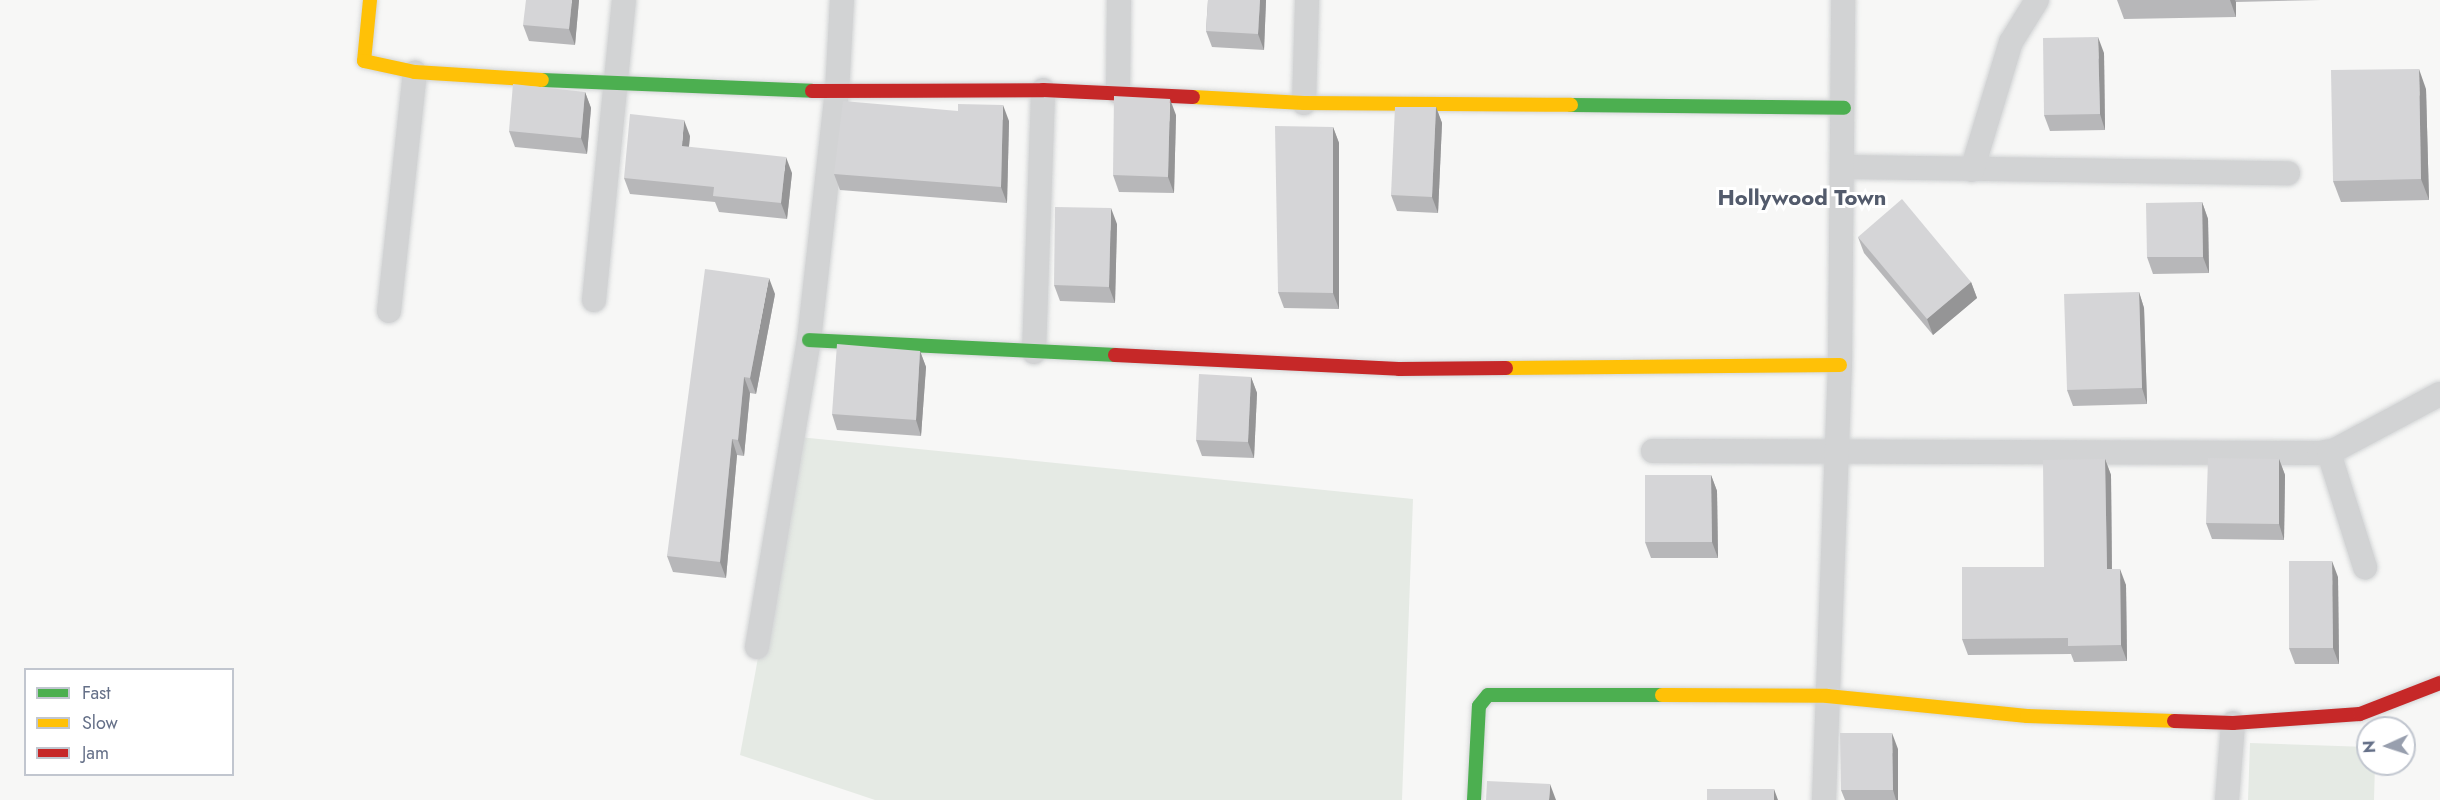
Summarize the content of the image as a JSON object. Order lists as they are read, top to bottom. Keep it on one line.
{"districts":["Hollywood Town"],"legend":["Fast","Slow","Jam"],"north":"left"}
